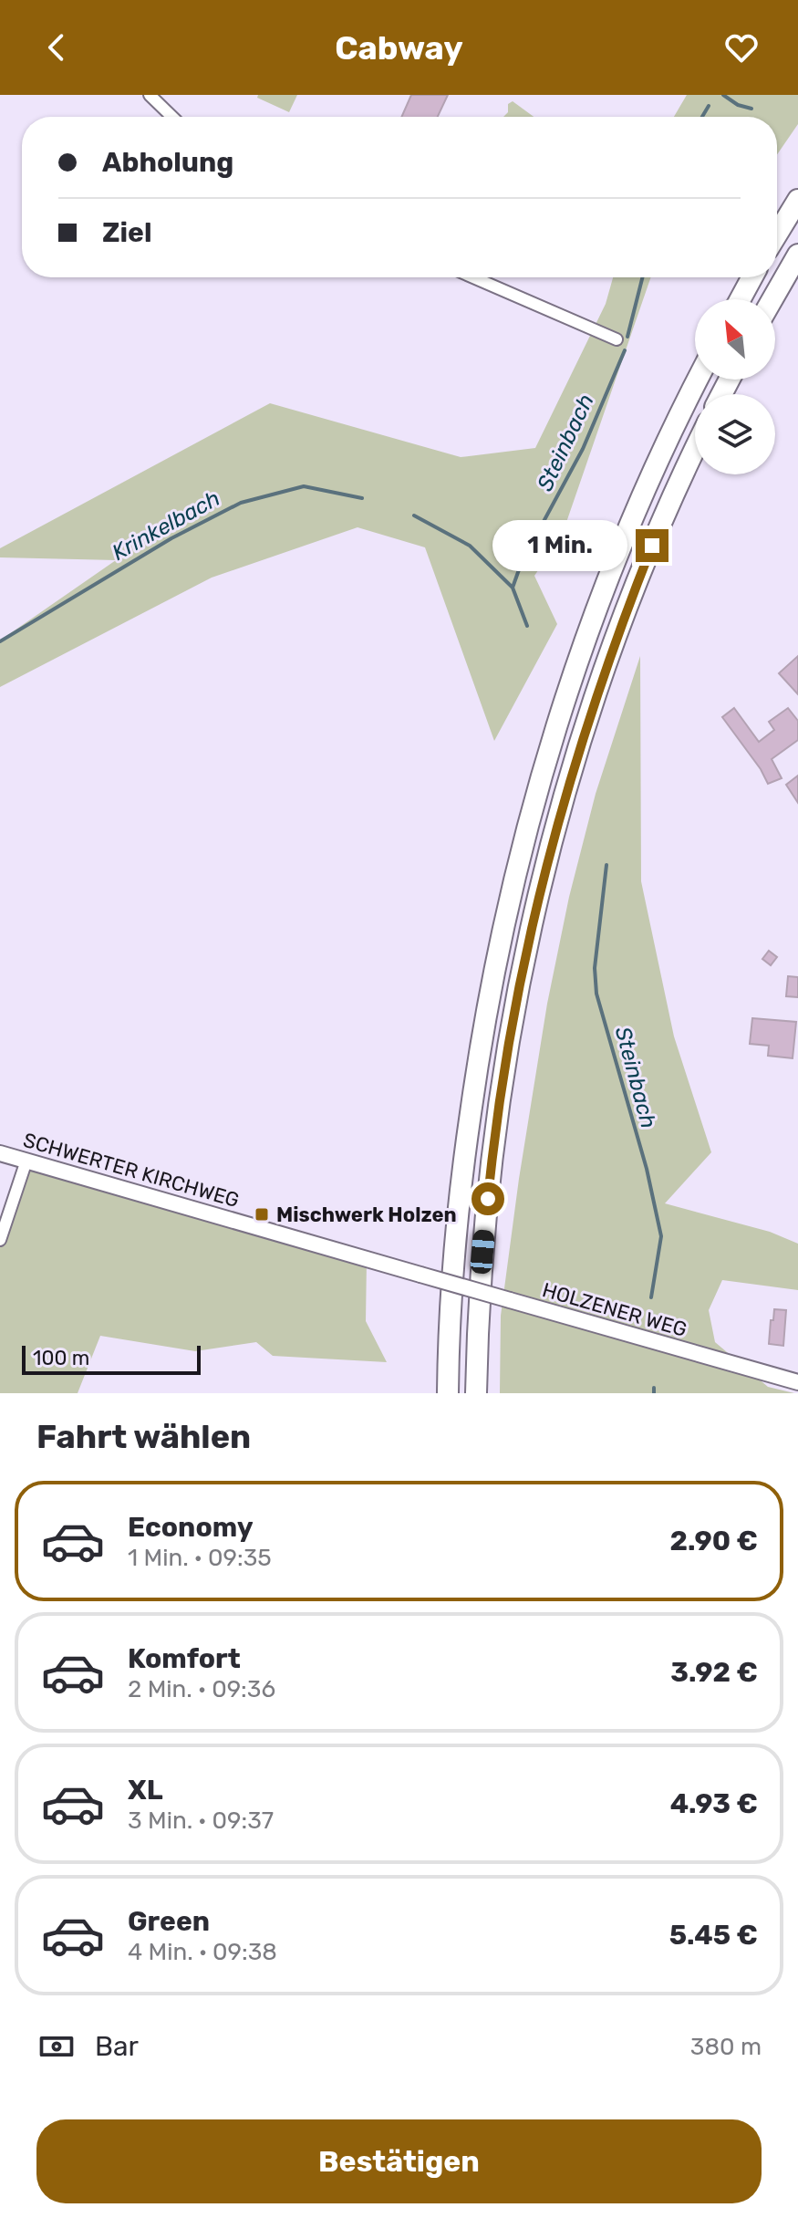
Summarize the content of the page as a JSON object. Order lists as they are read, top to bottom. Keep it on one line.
{"streets":{"main road":["SCHWERTER KIRCHWEG","HOLZENER WEG"]},"crossings":[["SCHWERTER KIRCHWEG","HOLZENER WEG"]],"water":["Steinbach","Krinkelbach"],"places":{"transit":["Mischwerk Holzen"]},"scale_bar":"100 m","north":"top left","page":{"header":"Cabway","banner":["Abholung","Ziel"],"bubble":"1 Min.","scale":"100 m","heading":"Fahrt wählen","list":[{"name":"Economy","note":"1 Min. · 09:35","value":"2.90 €"},{"name":"Komfort","note":"2 Min. · 09:36","value":"3.92 €"},{"name":"XL","note":"3 Min. · 09:37","value":"4.93 €"},{"name":"Green","note":"4 Min. · 09:38","value":"5.45 €"}],"pay":["Bar","380 m"],"buttons":"Bestätigen"}}
